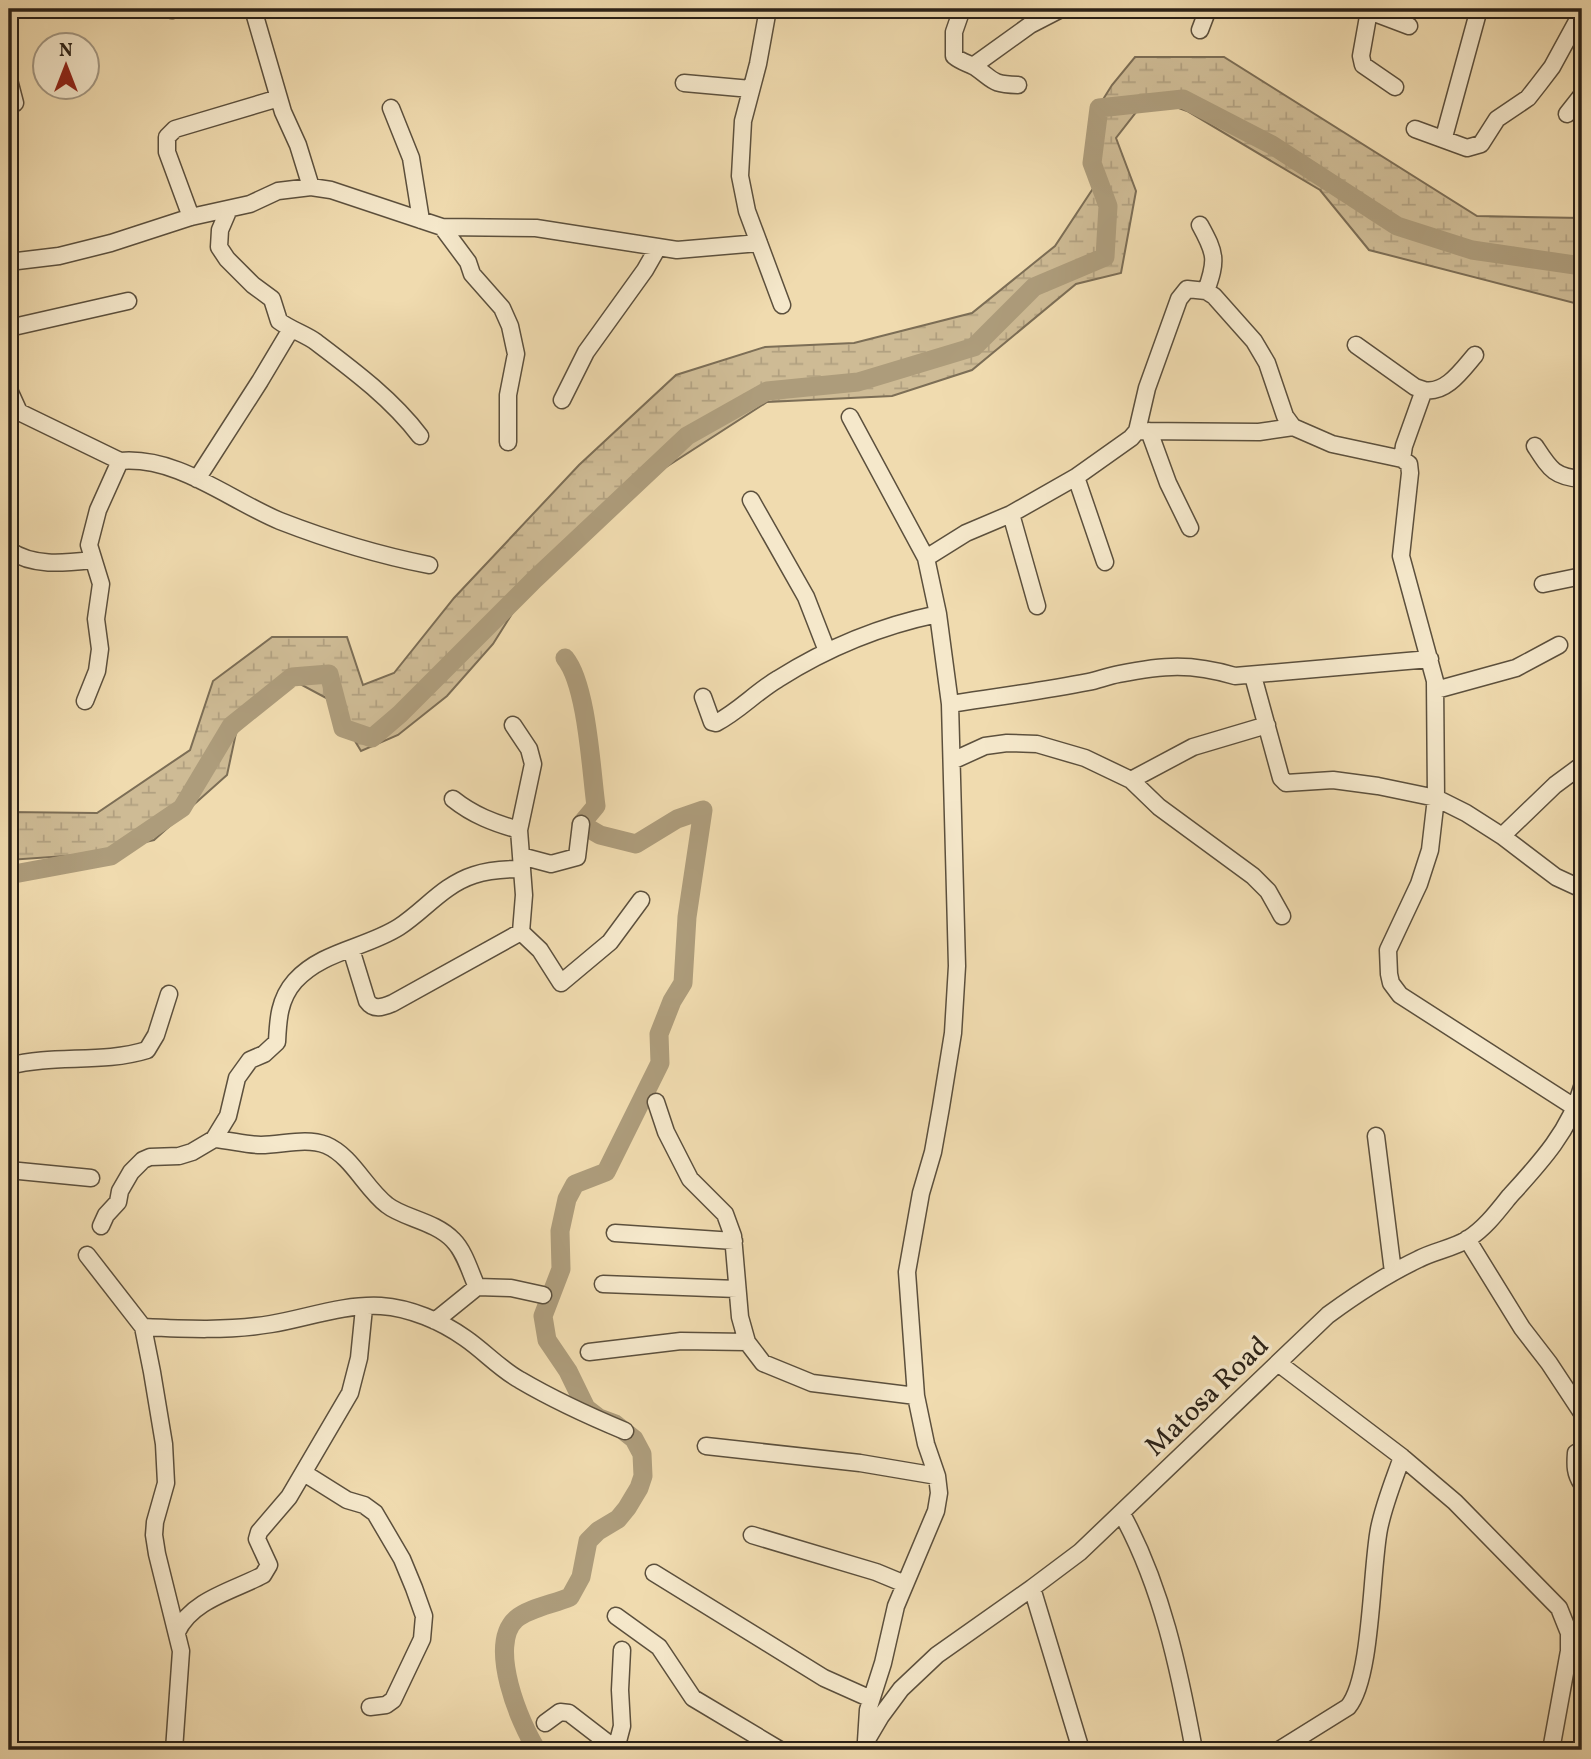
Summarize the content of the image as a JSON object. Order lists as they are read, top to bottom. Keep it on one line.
{"streets":{"street":["Matosa Road"]},"north":"top"}
